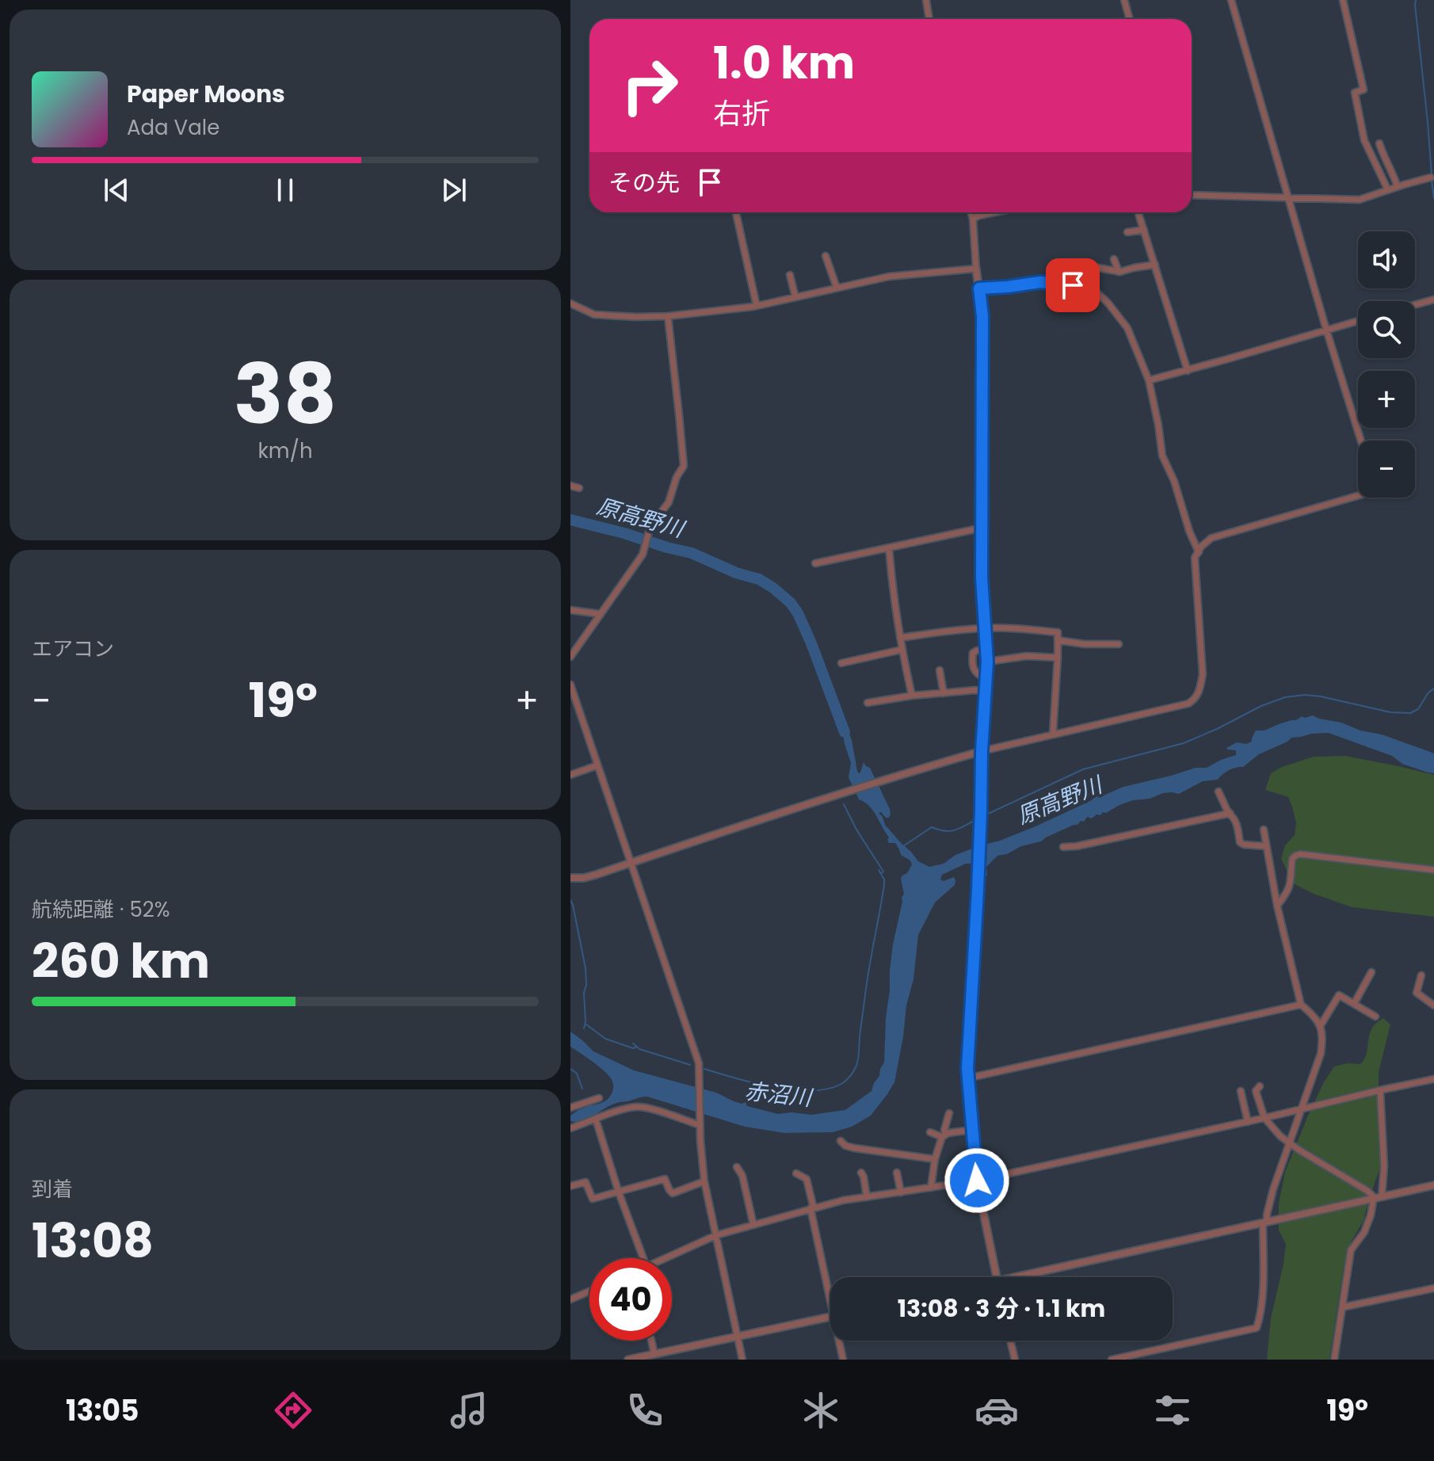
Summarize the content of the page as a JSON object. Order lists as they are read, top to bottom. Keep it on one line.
{"water":["原高野川","赤沼川"],"page":{"turn":["1.0 km","右折"],"song":["Paper Moons","Ada Vale"],"then":"その先","map_buttons":["+","−"],"tile":[["38","km/h"],"エアコン",["航続距離 · 52%","260 km"],["到着","13:08"]],"heat":["−","19°","+"],"limit":"40","trip":"13:08 · 3 分 · 1.1 km","tabs":["13:05","19°"]}}
